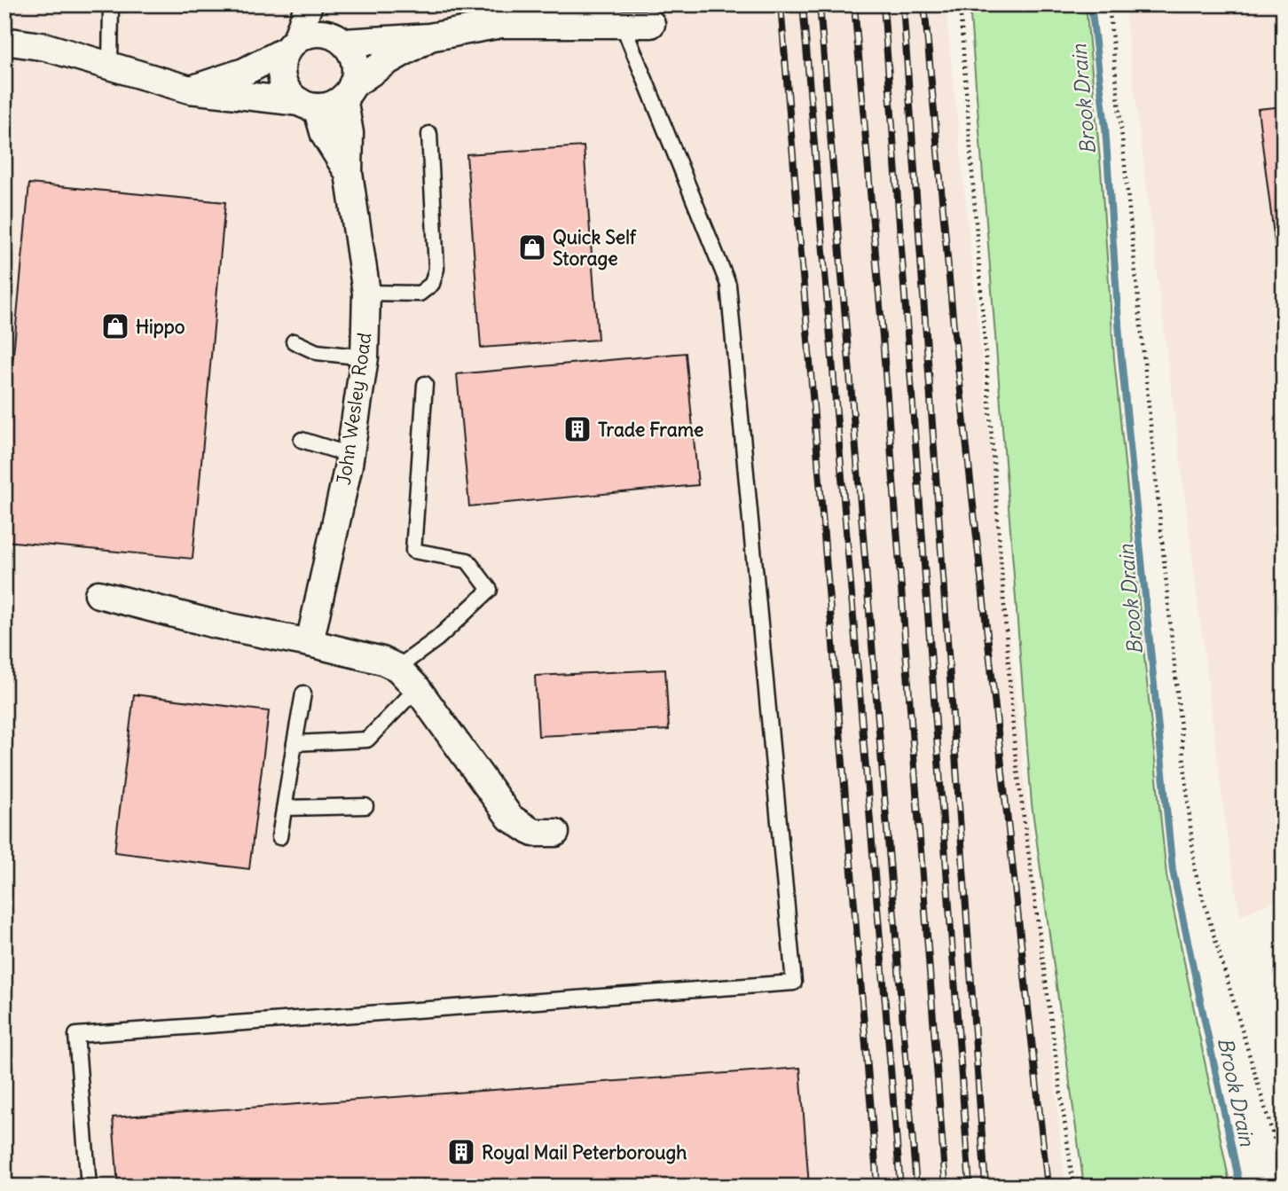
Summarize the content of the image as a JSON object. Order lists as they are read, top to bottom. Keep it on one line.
{"streets":{"street":["John Wesley Road"]},"water":["Brook Drain"],"places":{"shop":["Quick Self Storage","Hippo"],"building":["Trade Frame","Royal Mail Peterborough"]}}
